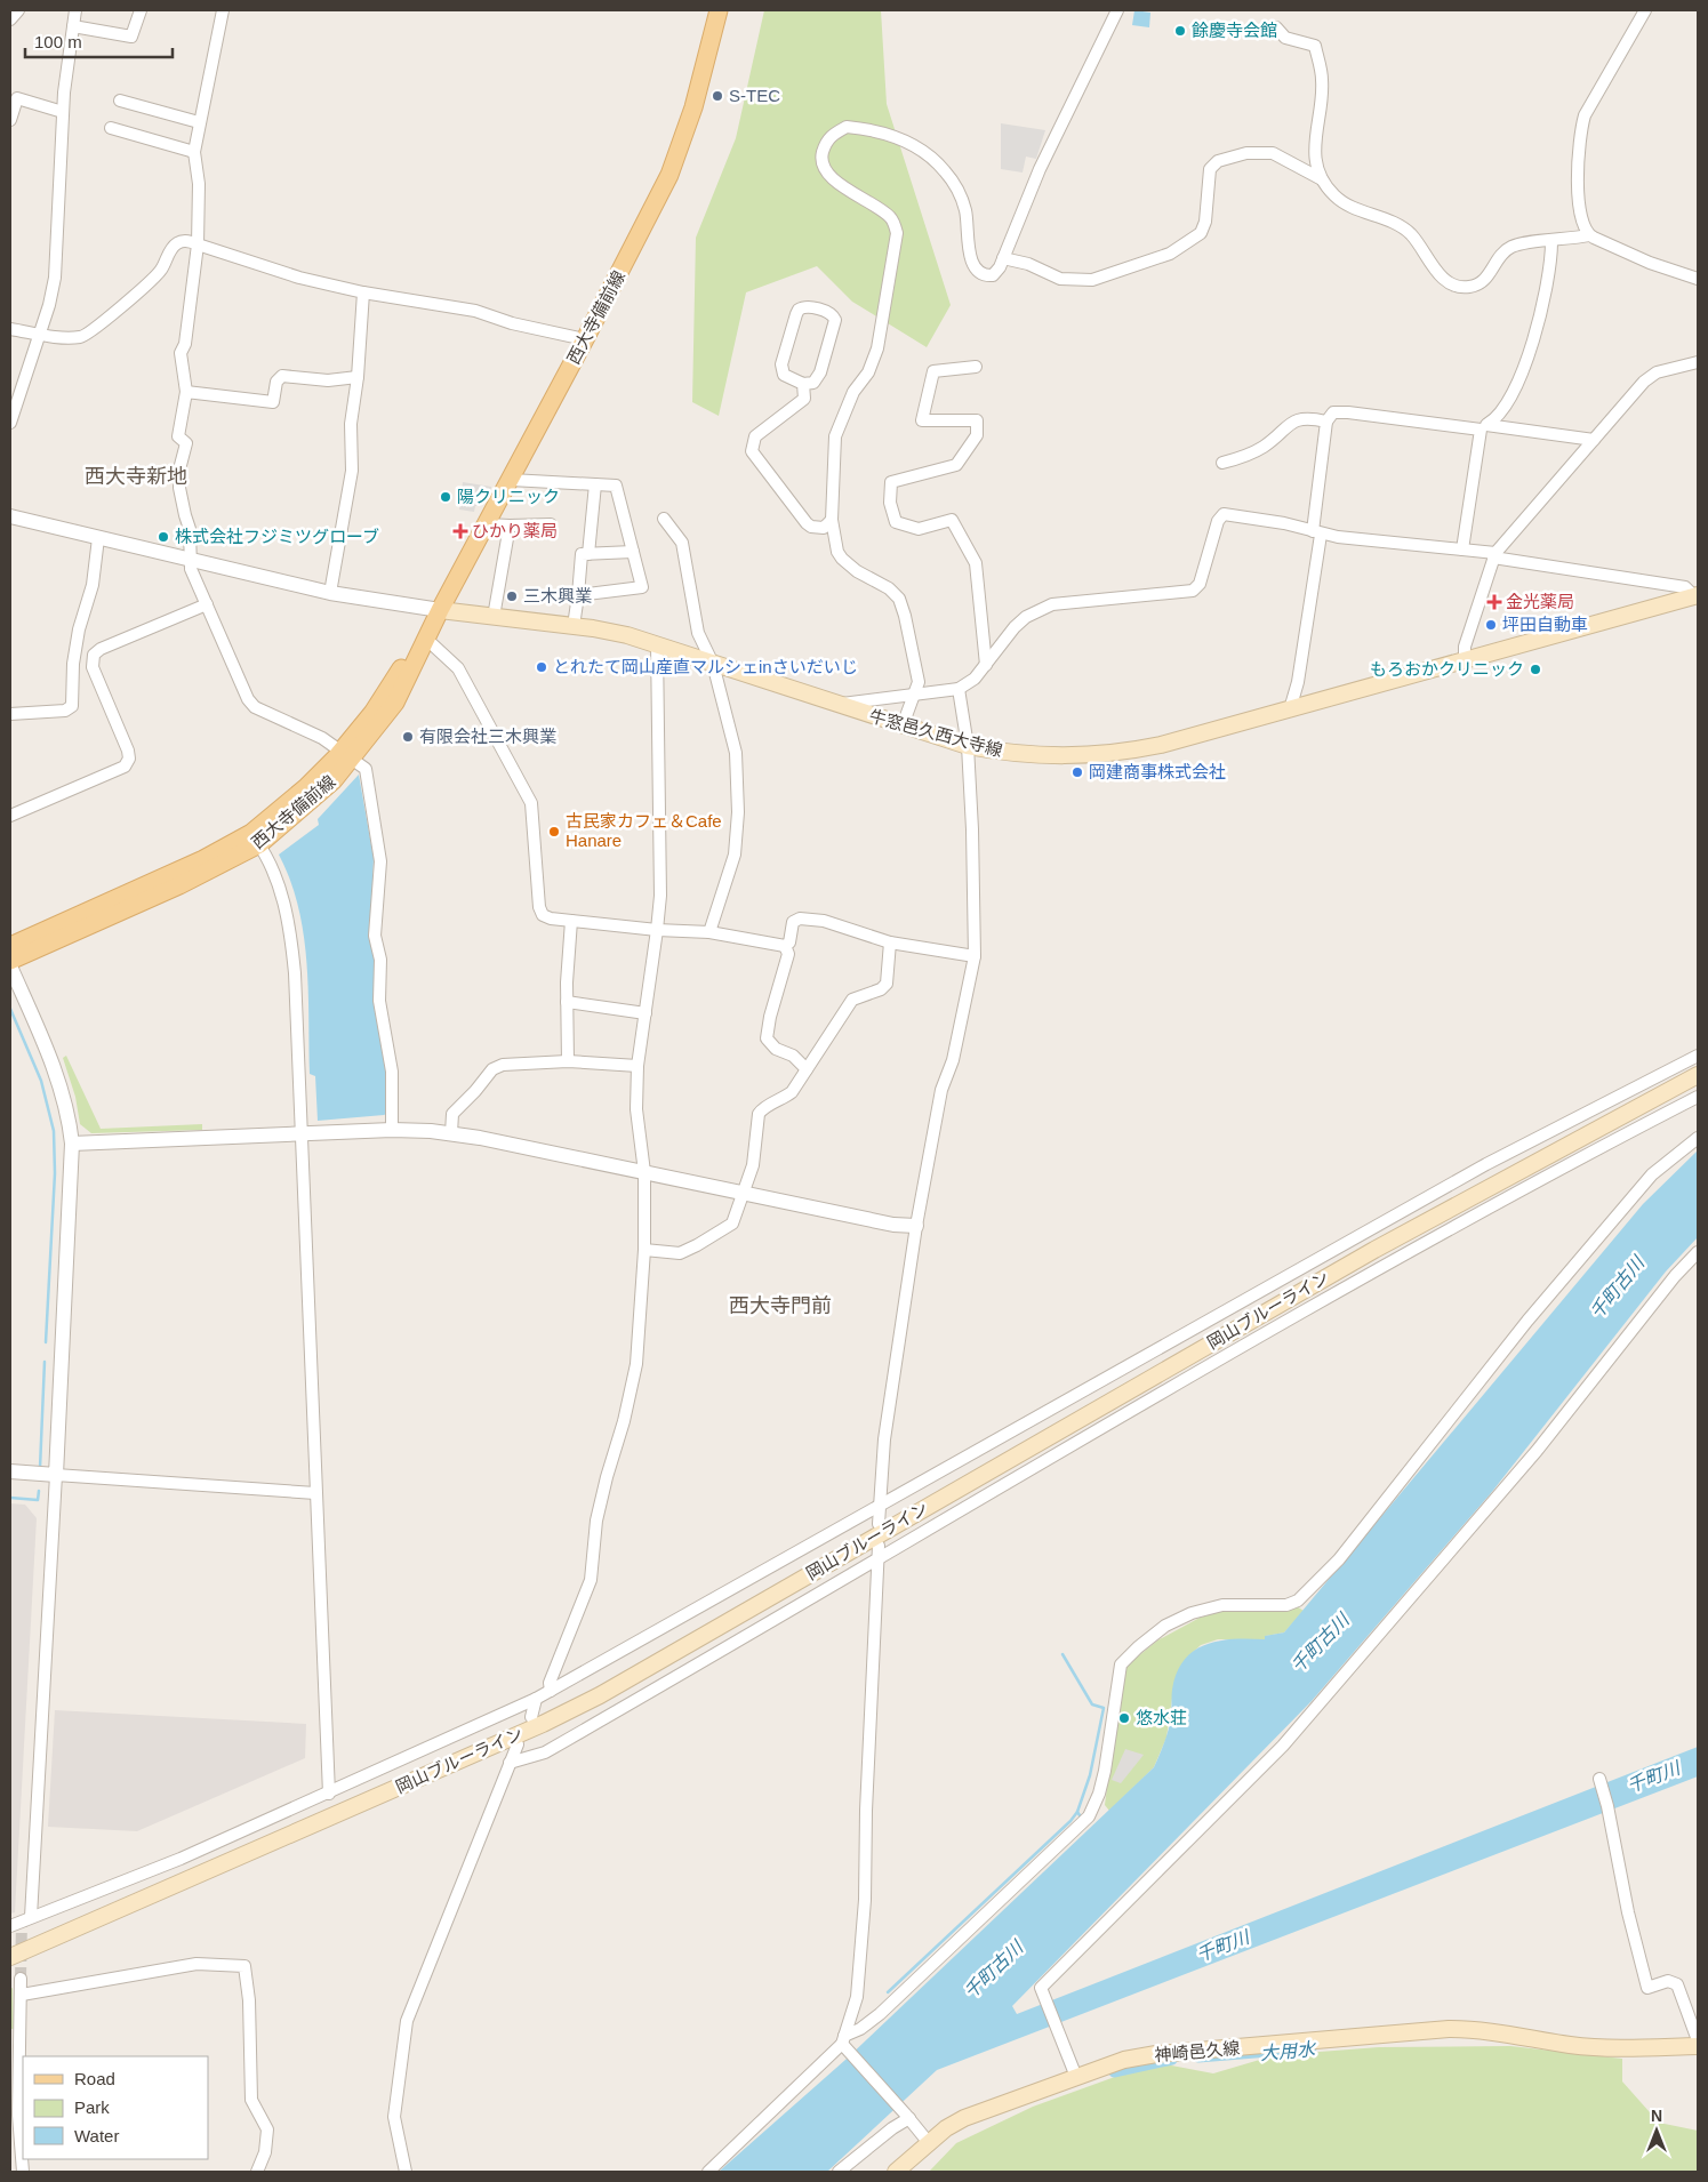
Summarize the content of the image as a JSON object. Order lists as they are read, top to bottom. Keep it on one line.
{"streets":{"main road":["西大寺備前線","牛窓邑久西大寺線","岡山ブルーライン","神崎邑久線"]},"crossings":[["西大寺備前線","牛窓邑久西大寺線"]],"districts":["西大寺新地","西大寺門前"],"water":["千町古川","千町川","大用水"],"places":{"other":["餘慶寺会館","S-TEC","陽クリニック","株式会社フジミツグローブ","三木興業","坪田自動車","とれたて岡山産直マルシェinさいだいじ","もろおかクリニック","有限会社三木興業","岡建商事株式会社","古民家カフェ＆Cafe Hanare","悠水荘"],"health":["ひかり薬局","金光薬局"]},"legend":["Road","Park","Water"],"scale_bar":"100 m","north":"top"}
